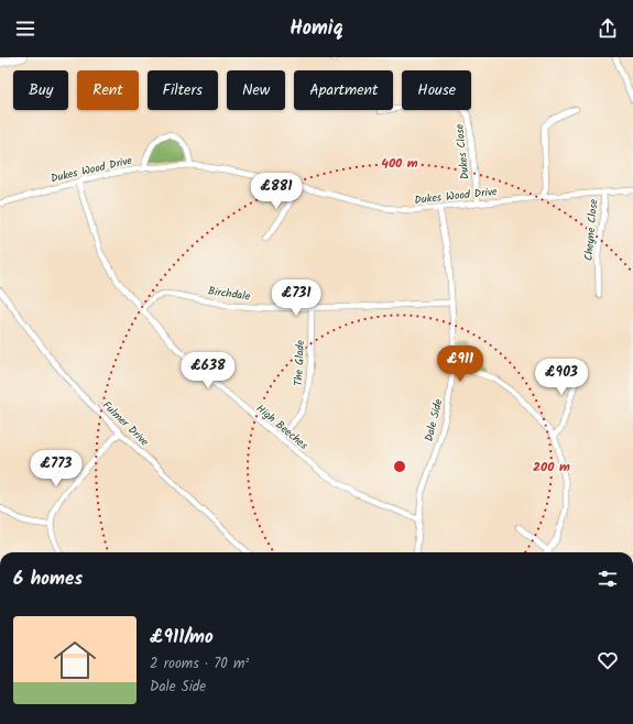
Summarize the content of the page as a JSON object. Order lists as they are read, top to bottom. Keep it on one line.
{"streets":{"street":["Dukes Close","Dukes Wood Drive","Cheyne Close","Birchdale","The Glade","Dale Side","Fulmer Drive","High Beeches"]},"crossings":[["Dukes Close","Dukes Wood Drive"],["Dukes Wood Drive","Cheyne Close"],["Dukes Wood Drive","Dale Side"],["Dukes Wood Drive","High Beeches"],["Birchdale","The Glade"],["Birchdale","Dale Side"],["Birchdale","High Beeches"],["The Glade","High Beeches"],["Dale Side","High Beeches"]],"page":{"header":"Homiq","chip":["Buy","Rent","Filters","New","Apartment","House"],"price":["£881","£731","£911","£638","£903","£773"],"heading":"6 homes","list":[{"name":"£911/mo","note":"2 rooms · 70 m² · Dale Side"}]},"rings":["400 m","200 m"]}
